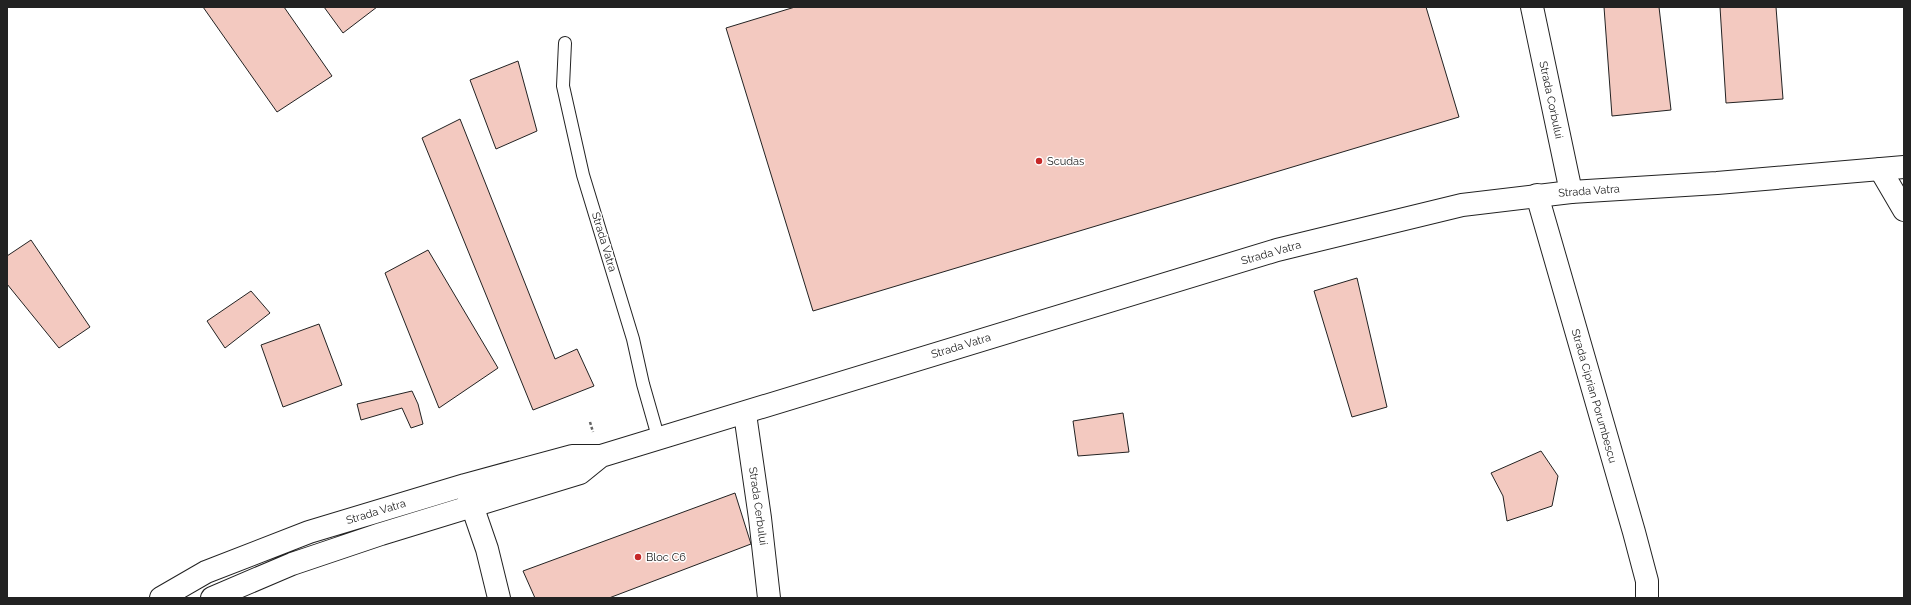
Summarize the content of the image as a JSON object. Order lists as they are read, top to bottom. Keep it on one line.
{"streets":{"street":["Strada Corbului","Strada Vatra","Strada Ciprian Porumbescu","Strada Cerbului"]},"crossings":[["Strada Corbului","Strada Vatra"],["Strada Vatra","Strada Ciprian Porumbescu"],["Strada Vatra","Strada Cerbului"]],"places":["Scudas","Bloc C6"]}
